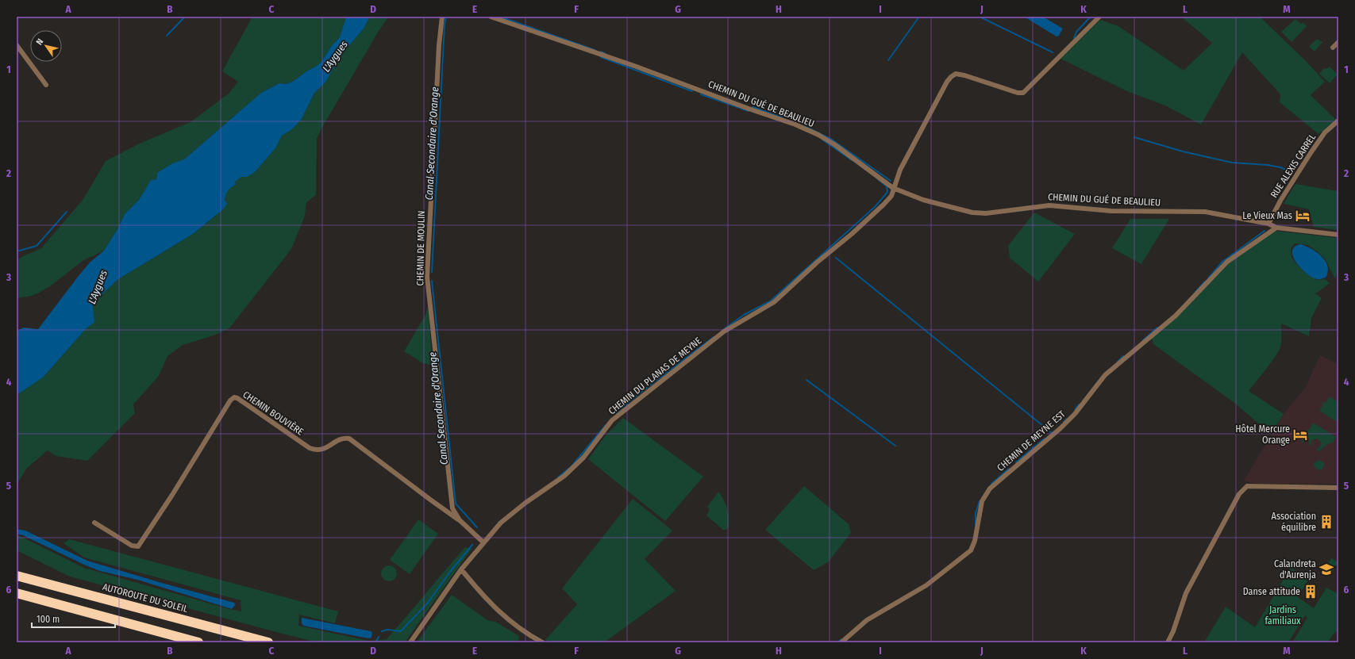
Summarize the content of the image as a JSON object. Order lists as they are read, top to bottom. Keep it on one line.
{"streets":{"highway":["AUTOROUTE DU SOLEIL"],"street":["CHEMIN DU GUÉ DE BEAULIEU","RUE ALEXIS CARREL","CHEMIN DE MOULIN","CHEMIN DU PLANAS DE MEYNE","CHEMIN BOUVIÈRE","CHEMIN DE MEYNE EST"]},"crossings":[["CHEMIN DU GUÉ DE BEAULIEU","RUE ALEXIS CARREL"],["CHEMIN DU GUÉ DE BEAULIEU","CHEMIN DU PLANAS DE MEYNE"],["CHEMIN DU GUÉ DE BEAULIEU","CHEMIN DE MEYNE EST"],["CHEMIN DE MOULIN","CHEMIN DU PLANAS DE MEYNE"],["CHEMIN DE MOULIN","CHEMIN BOUVIÈRE"]],"water":["L'Aygues","Canal Secondaire d'Orange"],"parks":["Jardins familiaux"],"places":{"hotel":["Le Vieux Mas","Hôtel Mercure Orange"],"building":["Association équilibre","Danse attitude"],"school or university":["Calandreta d'Aurenja"]},"scale_bar":"100 m","north":"top left","grid":{"columns":["A","B","C","D","E","F","G","H","I","J","K","L","M"],"rows":["1","2","3","4","5","6"]}}
